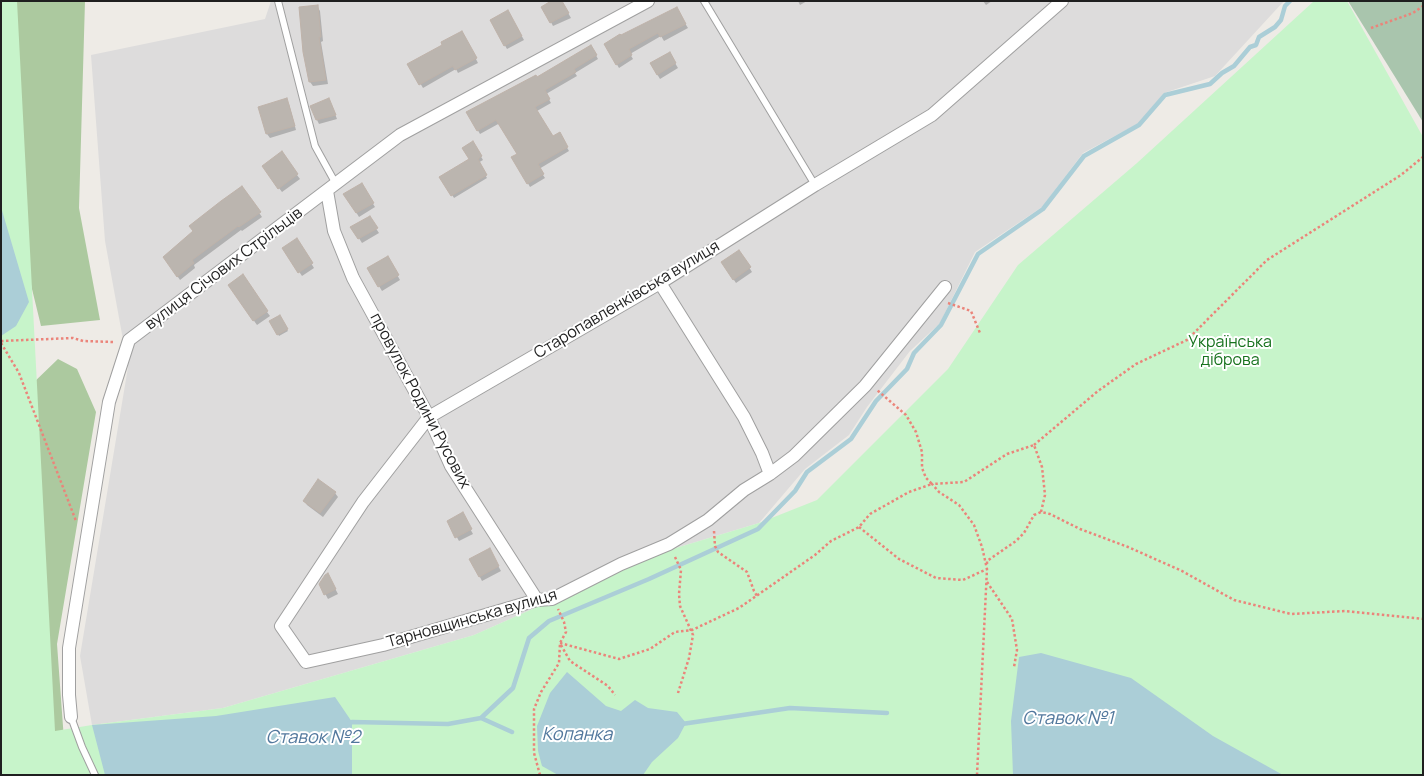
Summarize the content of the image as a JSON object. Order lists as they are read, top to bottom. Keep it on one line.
{"streets":{"street":["вулиця Січових Стрільців","Старопавленківська вулиця","провулок Родини Русових","Тарновщинська вулиця"]},"crossings":[["вулиця Січових Стрільців","провулок Родини Русових"],["Старопавленківська вулиця","провулок Родини Русових"],["Старопавленківська вулиця","Тарновщинська вулиця"],["провулок Родини Русових","Тарновщинська вулиця"]],"water":["Ставок №1","Копанка","Ставок №2"],"parks":["Українська діброва"]}
